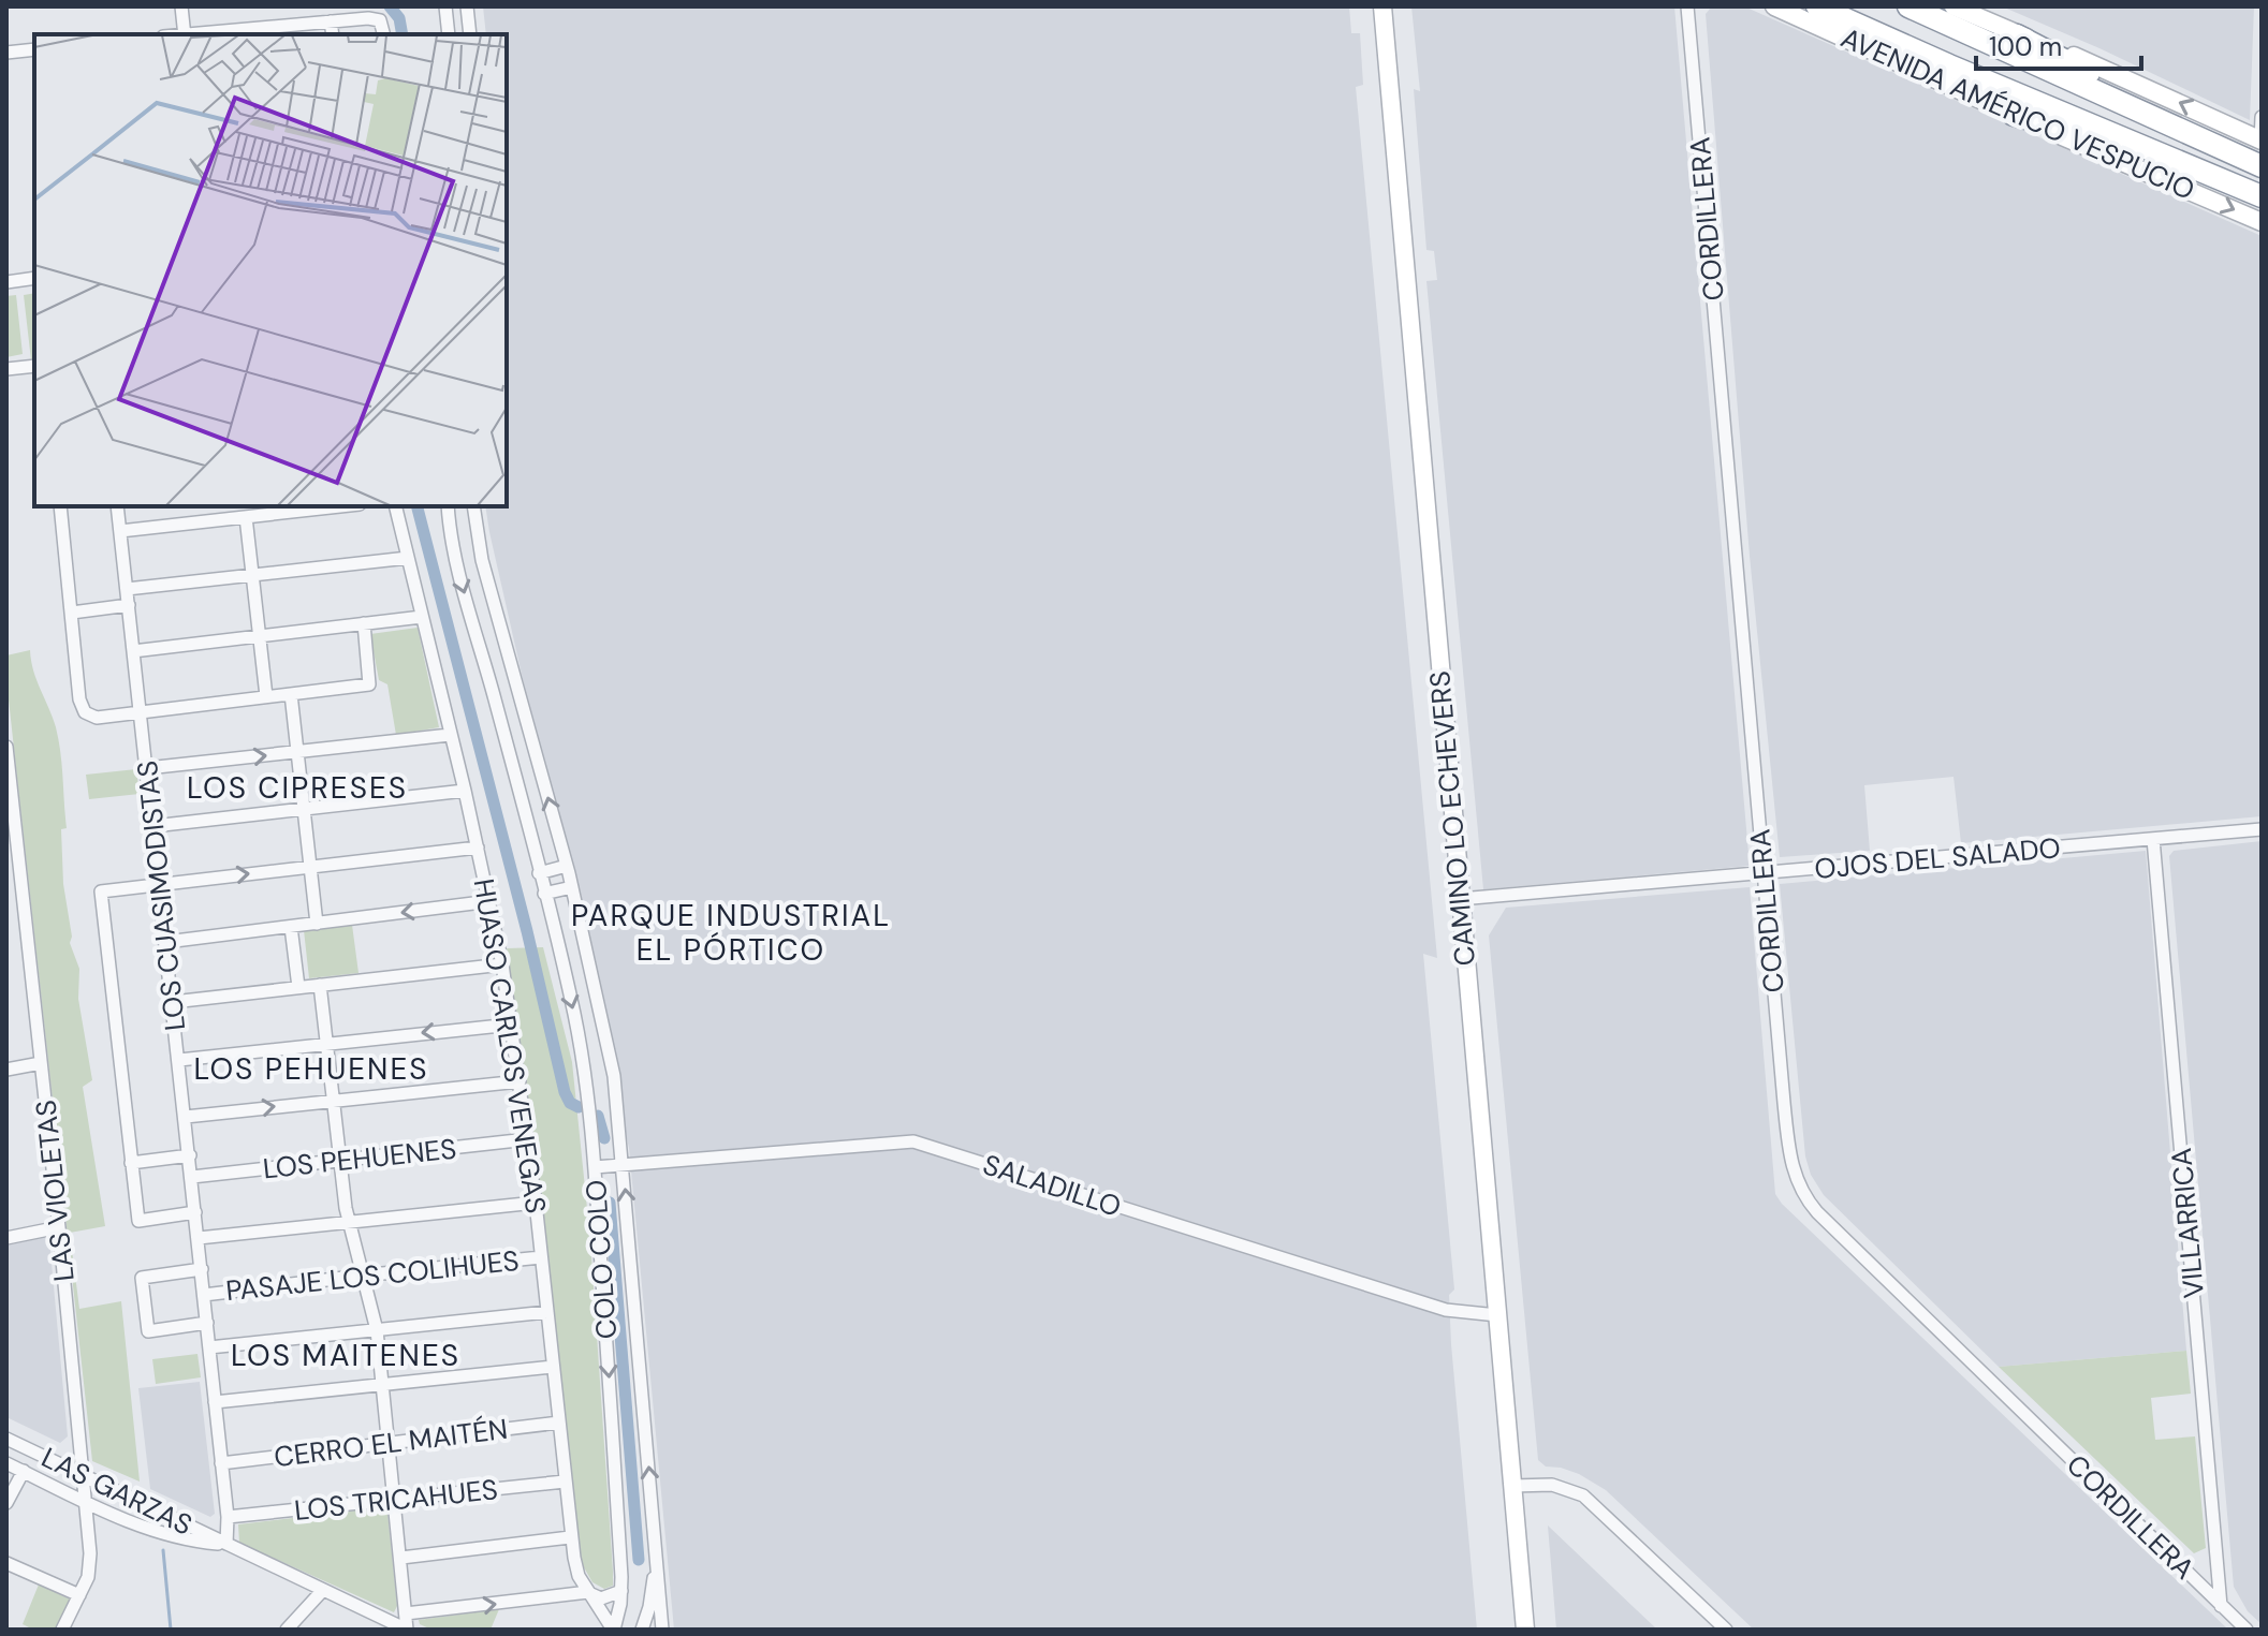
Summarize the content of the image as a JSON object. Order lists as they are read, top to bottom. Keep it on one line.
{"streets":{"main road":["AVENIDA AMÉRICO VESPUCIO","CAMINO LO ECHEVERS"],"street":["CORDILLERA","OJOS DEL SALADO","LOS CUASIMODISTAS","HUASO CARLOS VENEGAS","LOS PEHUENES","SALADILLO","LAS VIOLETAS","VILLARRICA","COLO COLO","PASAJE LOS COLIHUES","CERRO EL MAITÉN","LAS GARZAS","LOS TRICAHUES"]},"crossings":[["CORDILLERA","OJOS DEL SALADO"],["CORDILLERA","VILLARRICA"],["CAMINO LO ECHEVERS","OJOS DEL SALADO"],["CAMINO LO ECHEVERS","SALADILLO"],["OJOS DEL SALADO","VILLARRICA"],["LOS CUASIMODISTAS","LOS PEHUENES"],["LOS CUASIMODISTAS","PASAJE LOS COLIHUES"],["LOS CUASIMODISTAS","CERRO EL MAITÉN"],["LOS CUASIMODISTAS","LAS GARZAS"],["LOS CUASIMODISTAS","LOS TRICAHUES"],["HUASO CARLOS VENEGAS","LOS PEHUENES"],["HUASO CARLOS VENEGAS","COLO COLO"],["HUASO CARLOS VENEGAS","PASAJE LOS COLIHUES"],["HUASO CARLOS VENEGAS","CERRO EL MAITÉN"],["HUASO CARLOS VENEGAS","LOS TRICAHUES"],["SALADILLO","COLO COLO"],["LAS VIOLETAS","LAS GARZAS"]],"districts":["LOS CIPRESES","PARQUE INDUSTRIAL EL PÓRTICO","LOS PEHUENES","LOS MAITENES"],"scale_bar":"100 m"}
